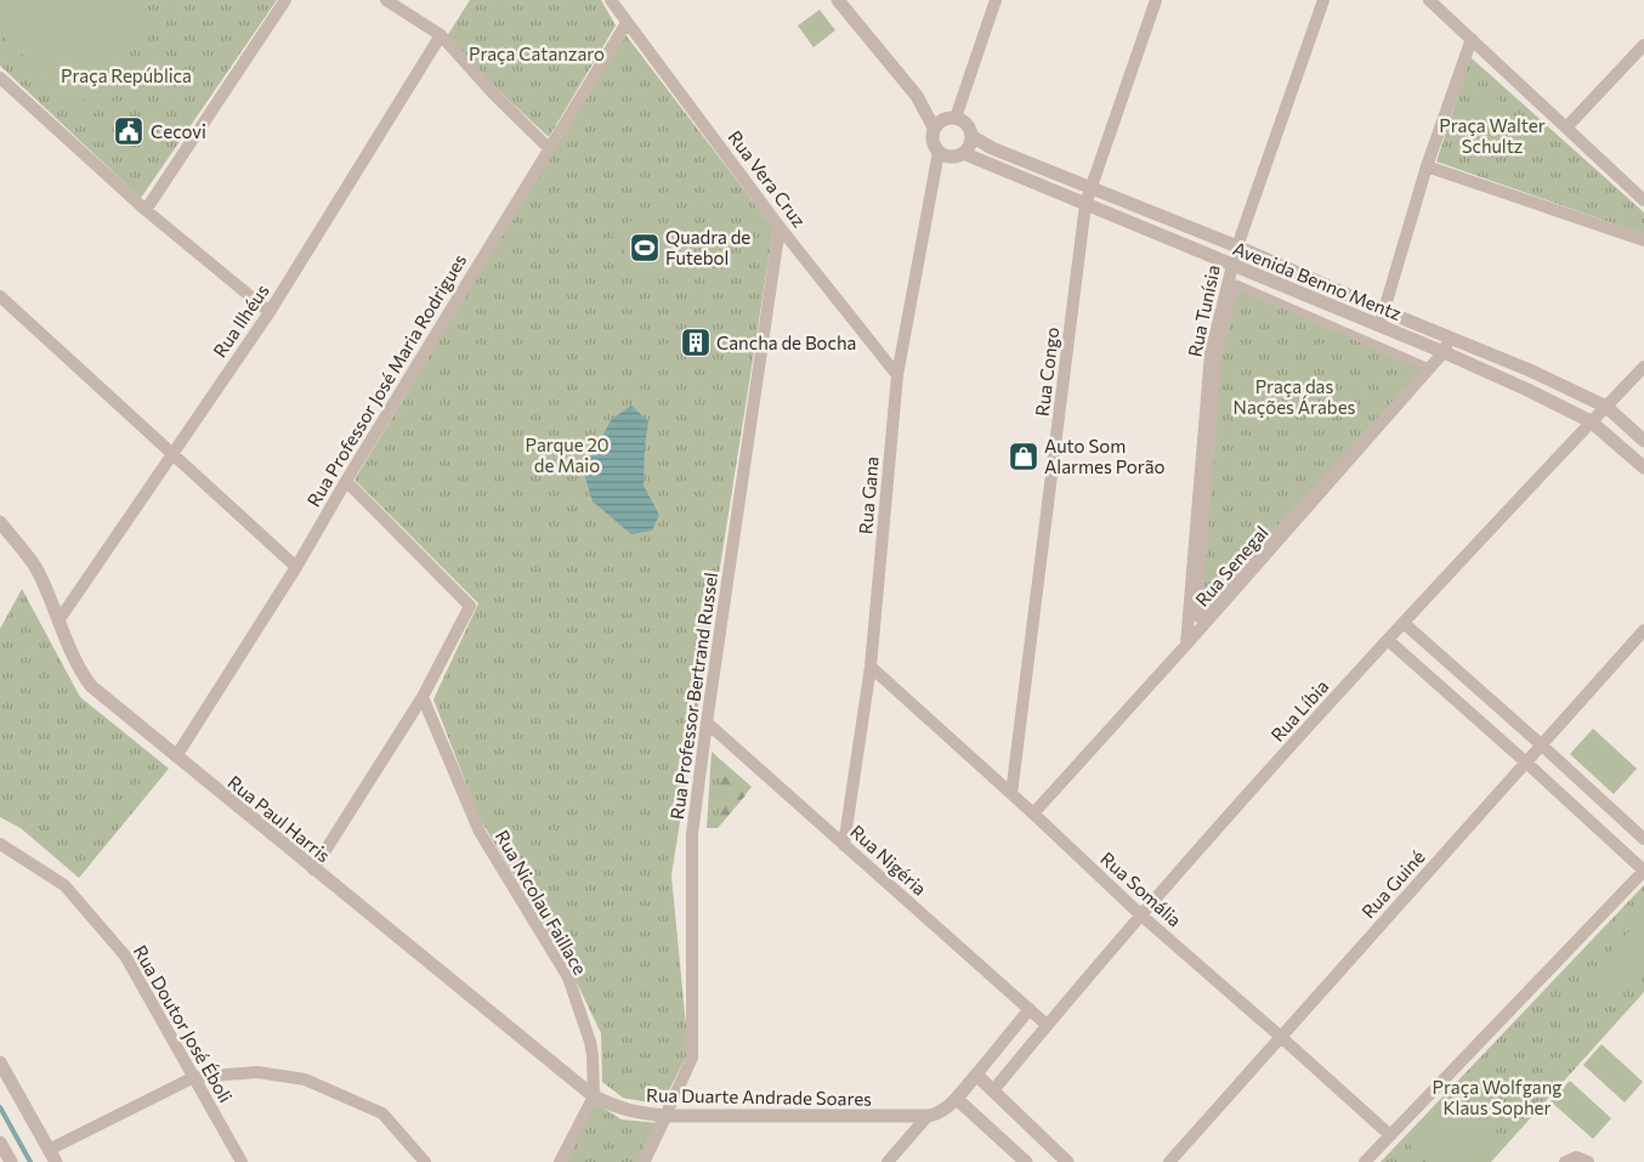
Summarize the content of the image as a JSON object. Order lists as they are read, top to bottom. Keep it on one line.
{"streets":{"street":["Rua Vera Cruz","Avenida Benno Mentz","Rua Tunísia","Rua Ilhéus","Rua Congo","Rua Professor José Maria Rodrigues","Rua Gana","Rua Senegal","Rua Professor Bertrand Russel","Rua Líbia","Rua Paul Harris","Rua Nigéria","Rua Guiné","Rua Somália","Rua Nicolau Faillace","Rua Doutor José Éboli","Rua Duarte Andrade Soares"]},"crossings":[["Rua Vera Cruz","Rua Professor José Maria Rodrigues"],["Rua Vera Cruz","Rua Gana"],["Rua Vera Cruz","Rua Professor Bertrand Russel"],["Avenida Benno Mentz","Rua Tunísia"],["Avenida Benno Mentz","Rua Congo"],["Avenida Benno Mentz","Rua Gana"],["Avenida Benno Mentz","Rua Senegal"],["Avenida Benno Mentz","Rua Líbia"],["Rua Tunísia","Rua Senegal"],["Rua Ilhéus","Rua Paul Harris"],["Rua Congo","Rua Somália"],["Rua Professor José Maria Rodrigues","Rua Paul Harris"],["Rua Gana","Rua Nigéria"],["Rua Gana","Rua Somália"],["Rua Senegal","Rua Somália"],["Rua Professor Bertrand Russel","Rua Nigéria"],["Rua Professor Bertrand Russel","Rua Duarte Andrade Soares"],["Rua Líbia","Rua Nigéria"],["Rua Líbia","Rua Somália"],["Rua Paul Harris","Rua Nicolau Faillace"],["Rua Paul Harris","Rua Duarte Andrade Soares"],["Rua Guiné","Rua Somália"],["Rua Nicolau Faillace","Rua Duarte Andrade Soares"]],"parks":["Praça Catanzaro","Praça República","Praça Walter Schultz","Praça das Nações Árabes","Parque 20 de Maio","Praça Wolfgang Klaus Sopher"],"places":{"public building":["Cecovi"],"sports":["Quadra de Futebol"],"building":["Cancha de Bocha"],"shop":["Auto Som Alarmes Porão"]}}
